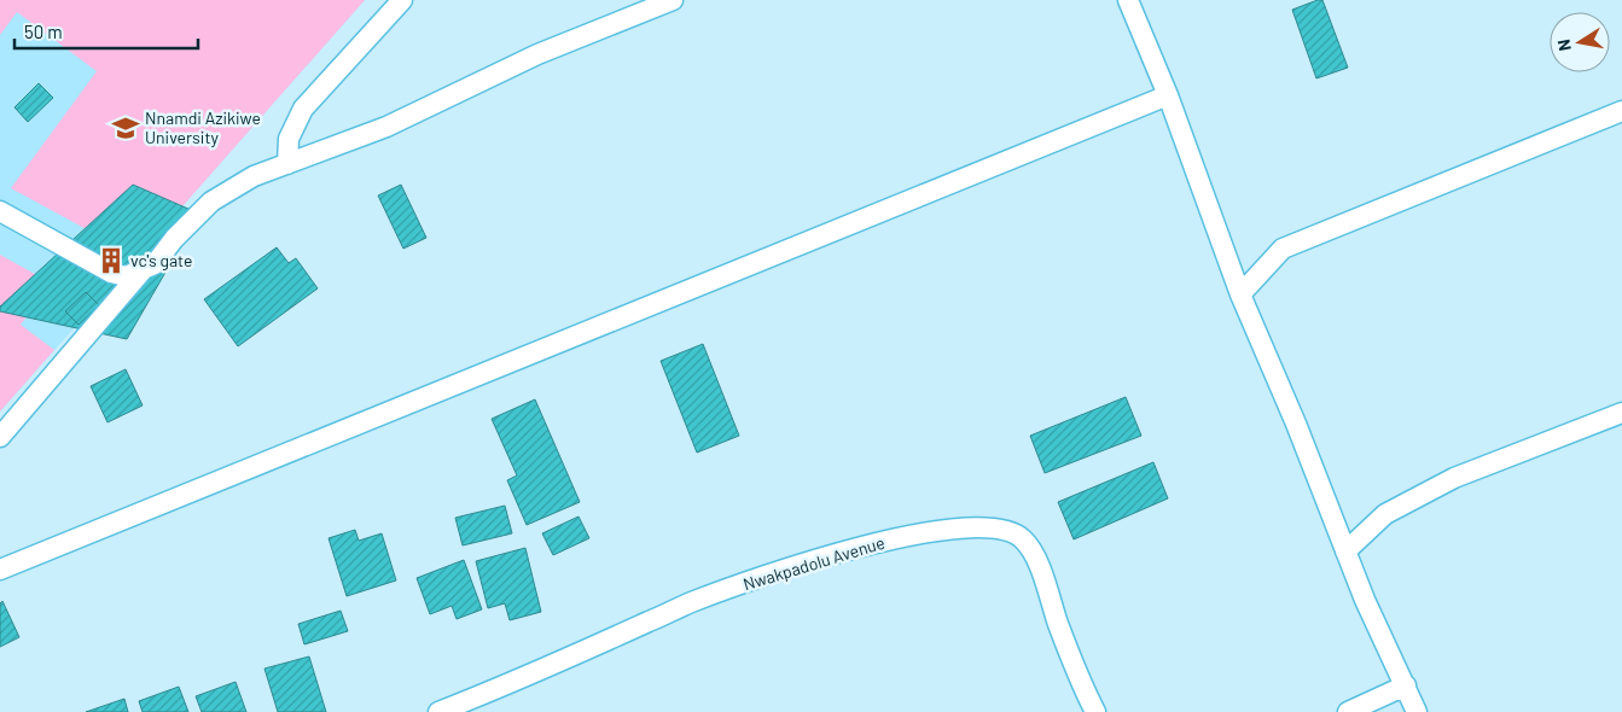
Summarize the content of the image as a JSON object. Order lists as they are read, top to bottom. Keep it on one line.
{"streets":{"street":["Nwakpadolu Avenue"]},"places":{"school or university":["Nnamdi Azikiwe University"],"building":["vc's gate"]},"scale_bar":"50 m","north":"left"}
